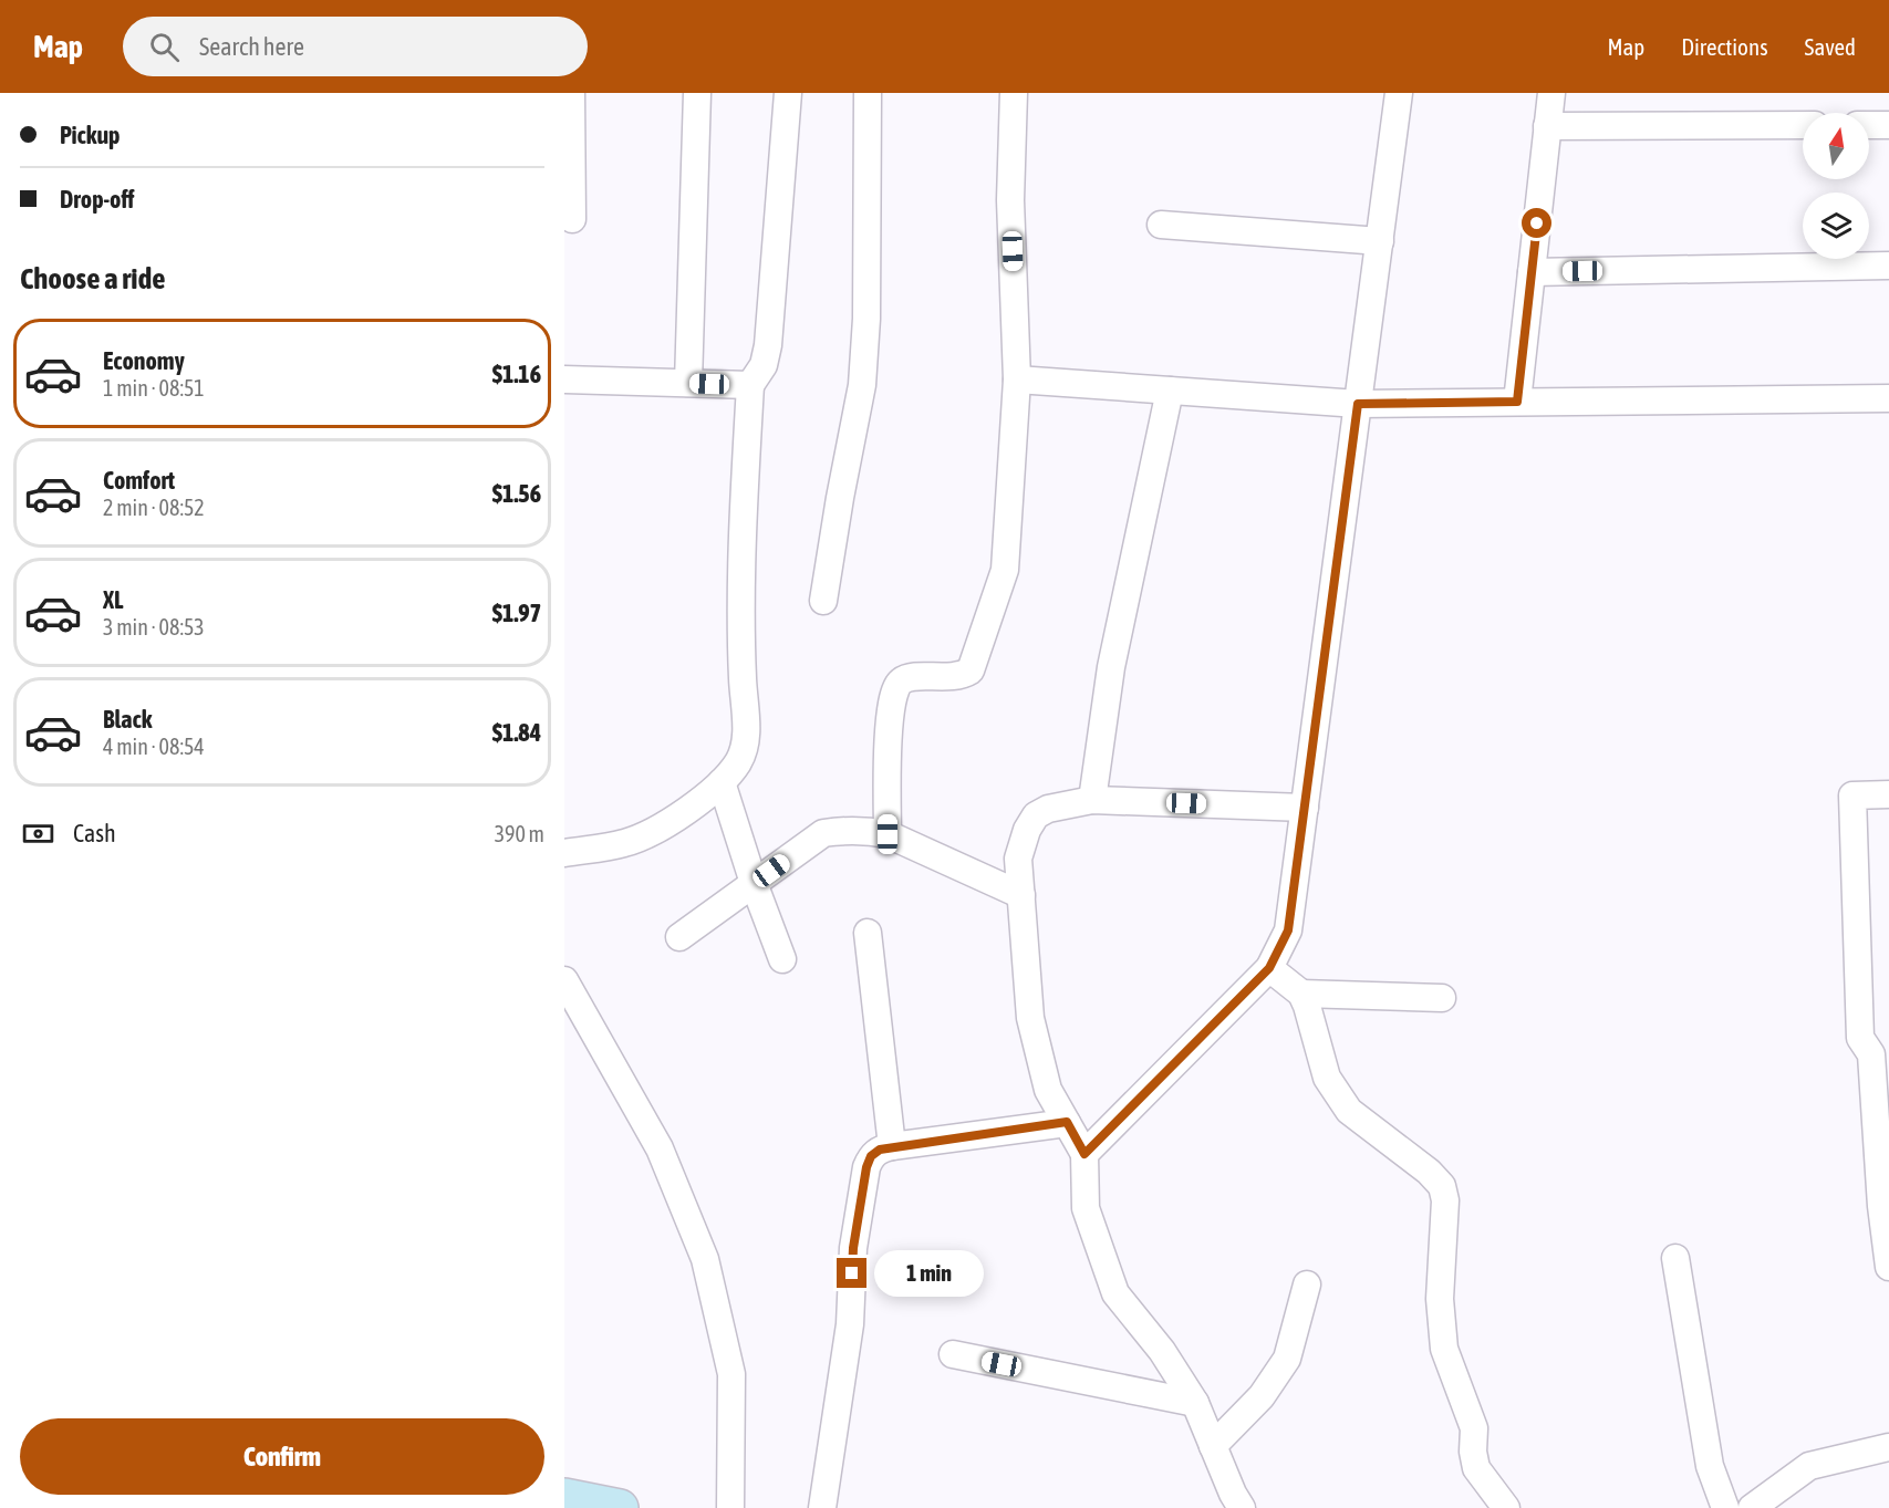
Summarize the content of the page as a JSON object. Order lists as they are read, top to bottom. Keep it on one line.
{"north":"top","page":{"header":"Map","search":"Search here","nav":["Map","Directions","Saved"],"banner":["Pickup","Drop-off"],"heading":"Choose a ride","list":[{"name":"Economy","note":"1 min · 08:51","value":"$1.16"},{"name":"Comfort","note":"2 min · 08:52","value":"$1.56"},{"name":"XL","note":"3 min · 08:53","value":"$1.97"},{"name":"Black","note":"4 min · 08:54","value":"$1.84"}],"pay":["Cash","390 m"],"bubble":"1 min","buttons":"Confirm"}}
